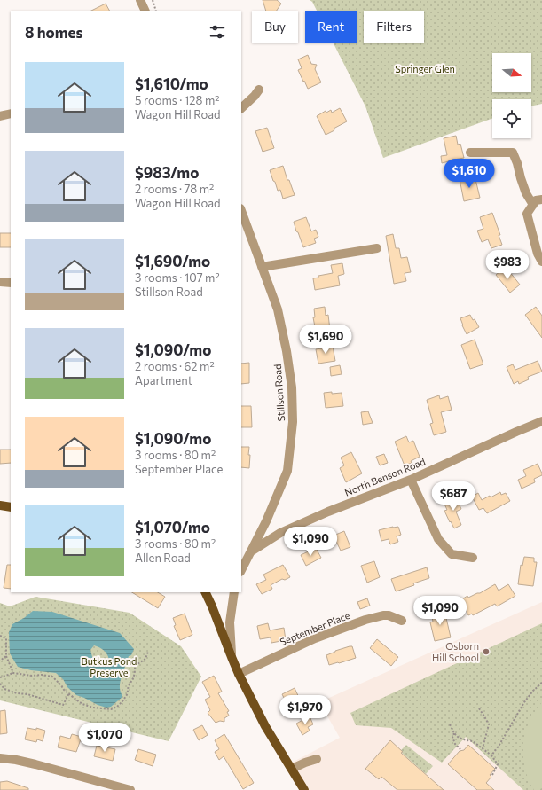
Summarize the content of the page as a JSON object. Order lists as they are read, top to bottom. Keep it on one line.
{"streets":{"street":["Stillson Road","North Benson Road","September Place"]},"crossings":[["Stillson Road","North Benson Road"]],"parks":["Springer Glen","Butkus Pond Preserve"],"places":["Osborn Hill School"],"north":"right","page":{"chip":["Buy","Rent","Filters"],"heading":"8 homes","list":[{"name":"$1,610/mo","note":"5 rooms · 128 m² · Wagon Hill Road"},{"name":"$983/mo","note":"2 rooms · 78 m² · Wagon Hill Road"},{"name":"$1,690/mo","note":"3 rooms · 107 m² · Stillson Road"},{"name":"$1,090/mo","note":"2 rooms · 62 m² · Apartment"},{"name":"$1,090/mo","note":"3 rooms · 80 m² · September Place"},{"name":"$1,070/mo","note":"3 rooms · 80 m² · Allen Road"}],"price":["$1,610","$983","$1,690","$687","$1,090","$1,090","$1,970","$1,070"]}}
